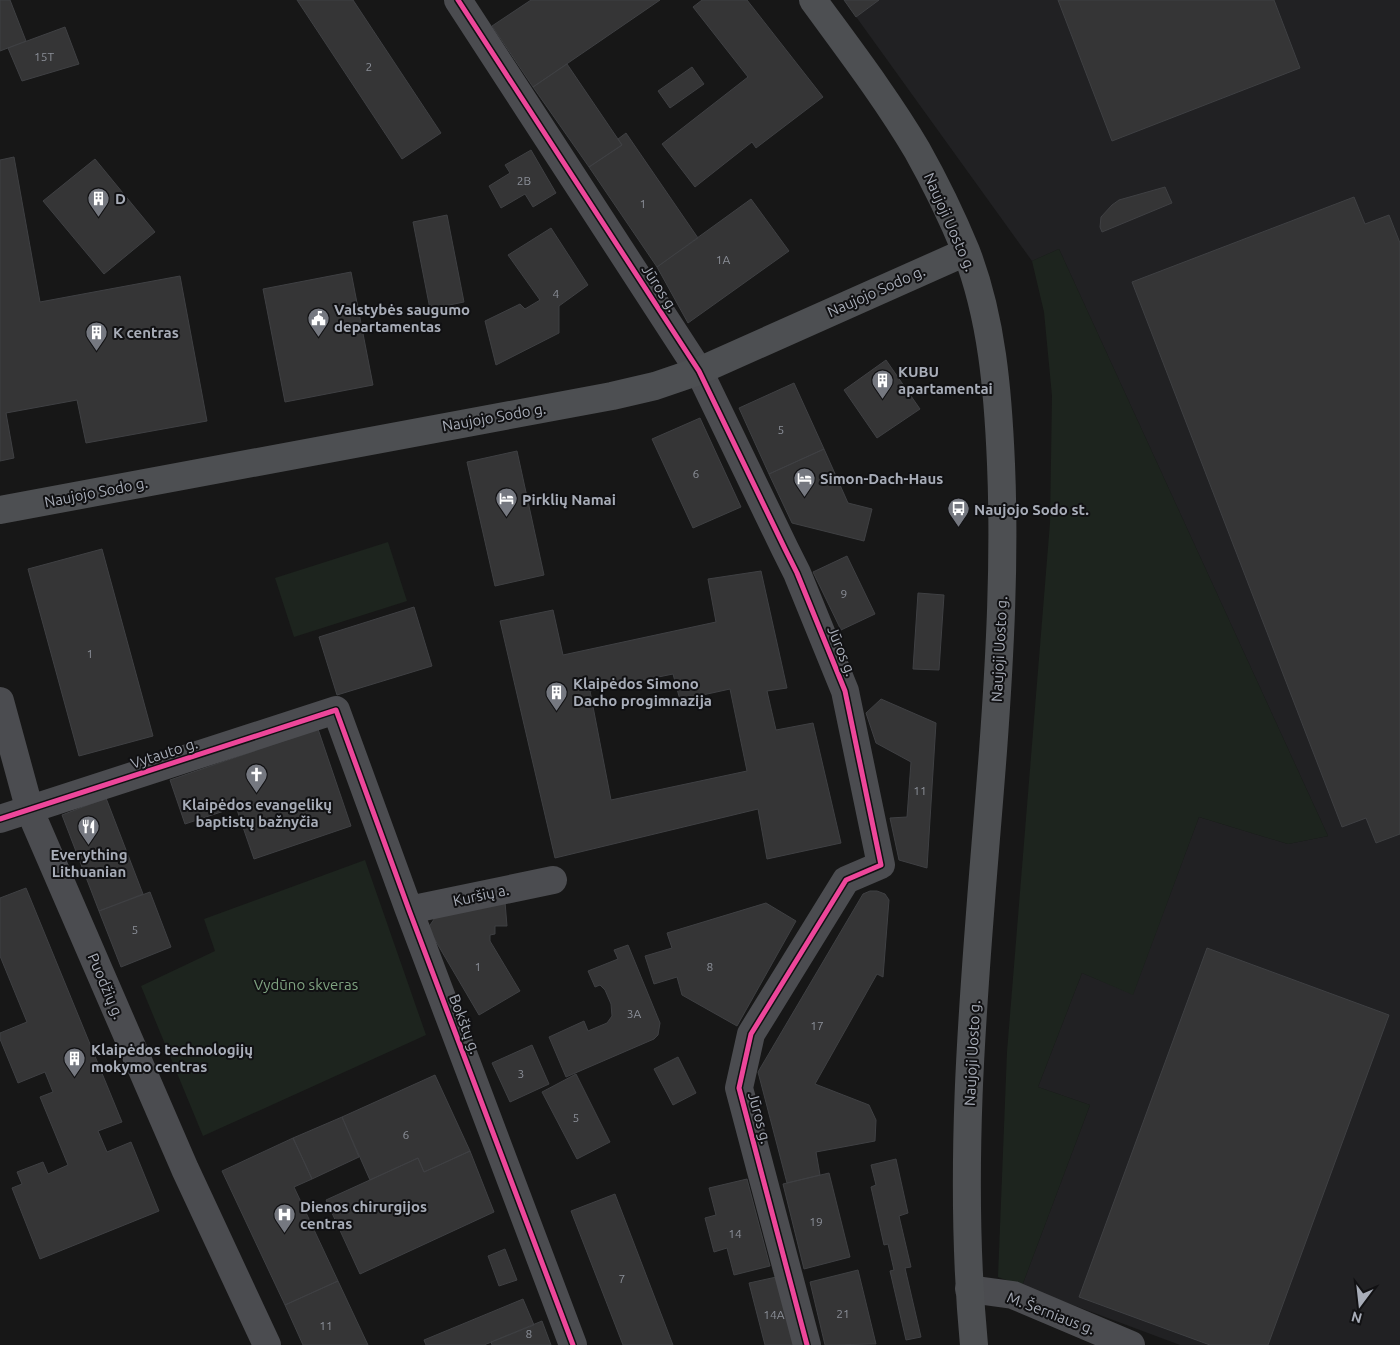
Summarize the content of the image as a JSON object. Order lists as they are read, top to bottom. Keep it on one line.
{"streets":{"main road":["Naujoji Uosto g.","Naujojo Sodo g."],"street":["Jūros g.","Vytauto g.","Kuršių a.","Puodžių g.","Bokštų g.","M. Šerniaus g."]},"crossings":[["Naujoji Uosto g.","Naujojo Sodo g."],["Naujoji Uosto g.","M. Šerniaus g."],["Jūros g.","Naujojo Sodo g."],["Vytauto g.","Puodžių g."],["Vytauto g.","Bokštų g."],["Kuršių a.","Bokštų g."]],"parks":["Vydūno skveras"],"places":{"building":["D","K centras","KUBU apartamentai","Klaipėdos Simono Dacho progimnazija","Klaipėdos technologijų mokymo centras"],"public building":["Valstybės saugumo departamentas"],"hotel":["Simon-Dach-Haus","Pirklių Namai"],"bus stop":["Naujojo Sodo st."],"church":["Klaipėdos evangelikų baptistų bažnyčia"],"restaurant":["Everything Lithuanian"],"hospital":["Dienos chirurgijos centras"]},"house_numbers":["15T","2","2B","1","1A","4","5","6","9","1","11","5","1","8","3A","17","3","5","6","19","14","7","21","14A","11","8"],"north":"bottom"}
